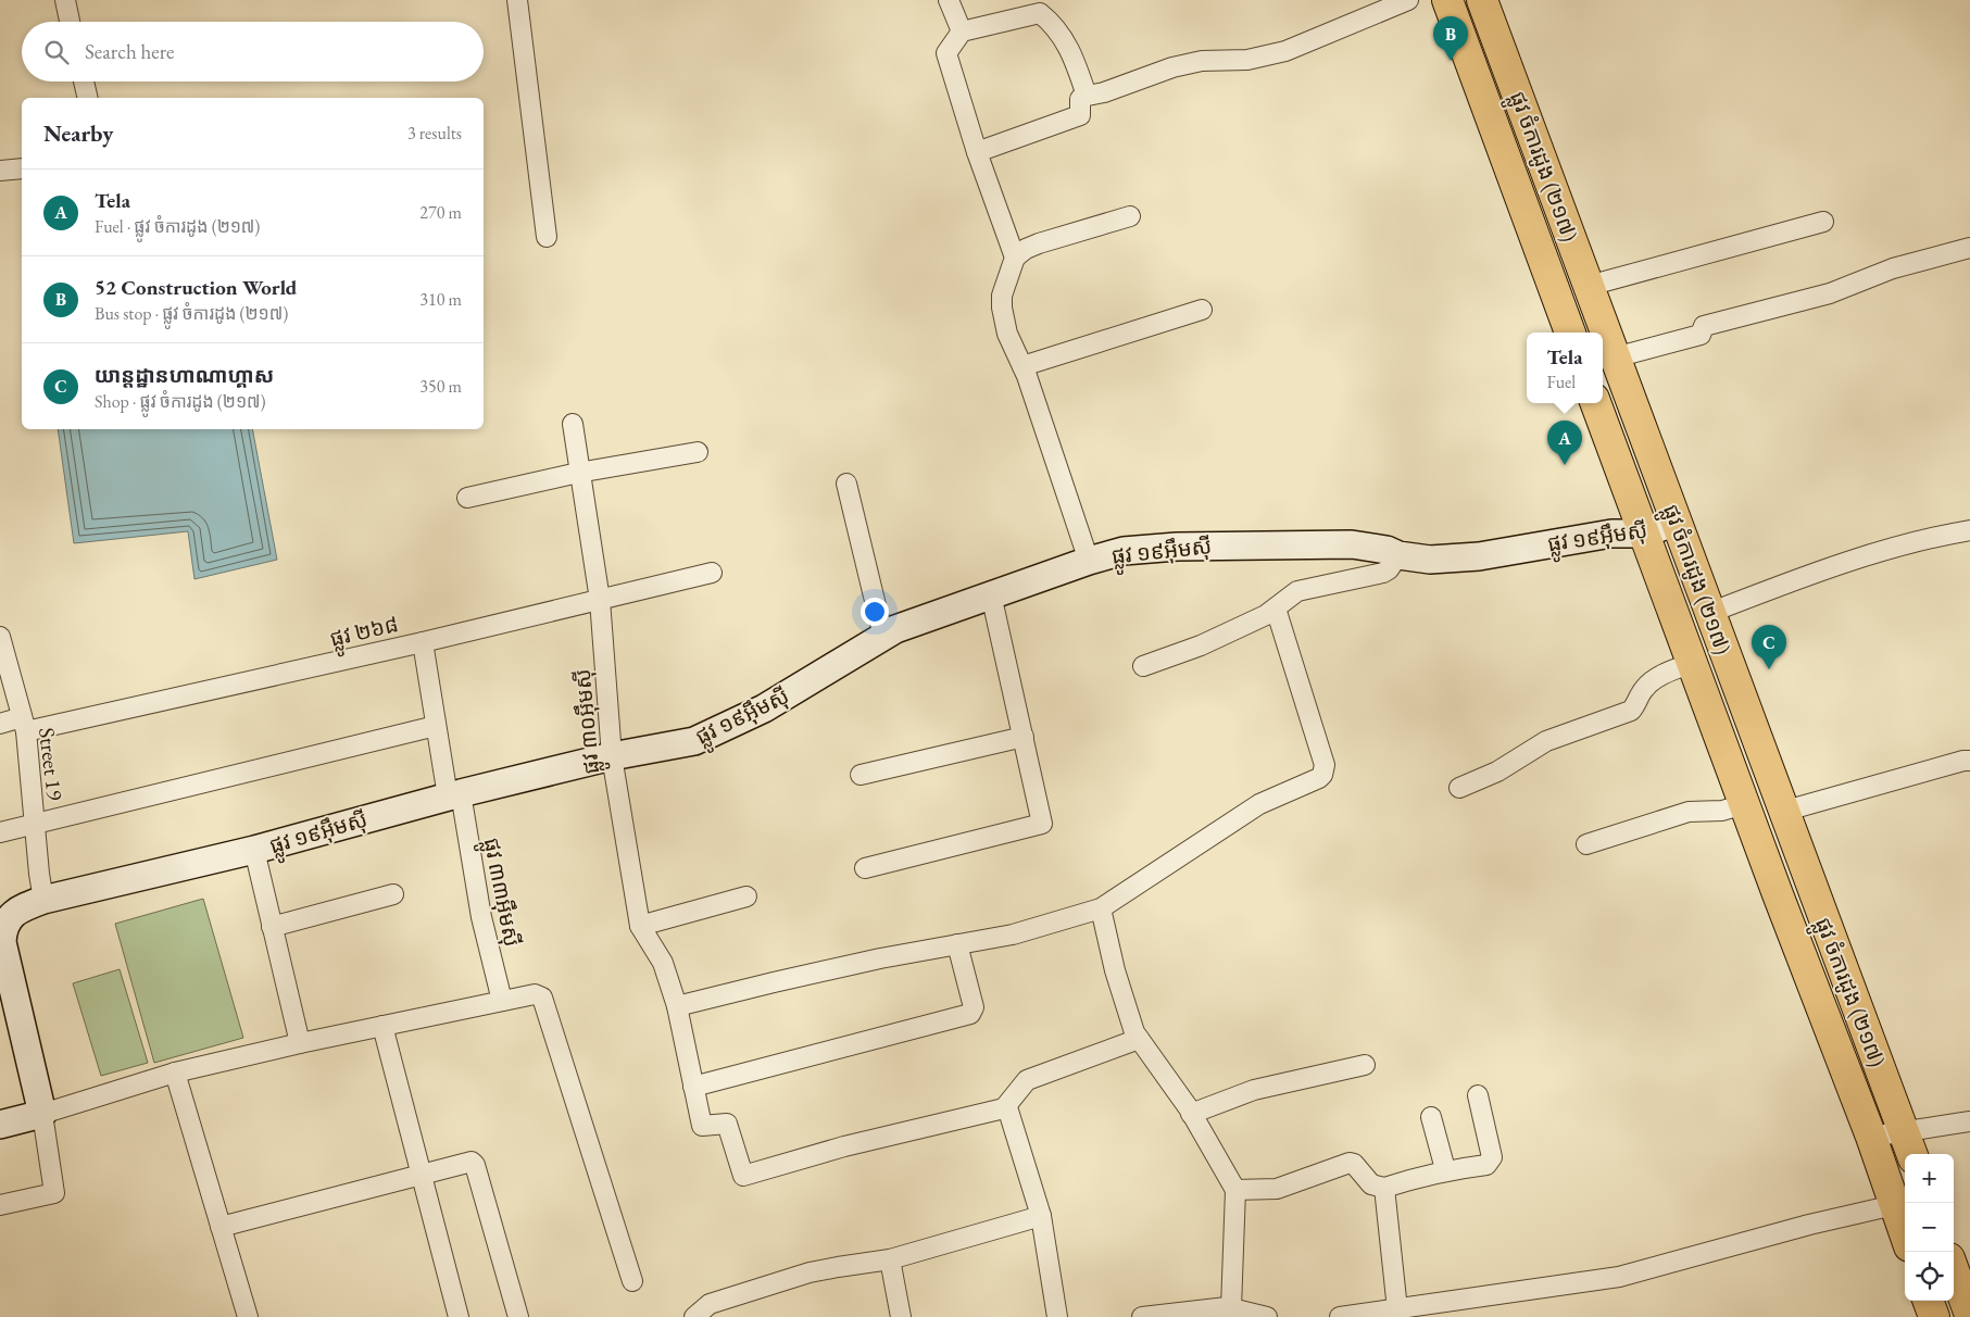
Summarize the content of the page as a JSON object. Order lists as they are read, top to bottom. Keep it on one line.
{"streets":{"main road":["ផ្លូវ ចំការដូង (២១៧)"],"street":["ផ្លូវ ១៩អ៊ឹមស៊ី","ផ្លូវ ២៦៨","ផ្លូវ ៣០អ៊ឹមស៊ី","Street 19","ផ្លូវ ៣៣អ៊ឹមស៊ី"]},"crossings":[["ផ្លូវ ចំការដូង (២១៧)","ផ្លូវ ១៩អ៊ឹមស៊ី"],["ផ្លូវ ១៩អ៊ឹមស៊ី","ផ្លូវ ៣០អ៊ឹមស៊ី"],["ផ្លូវ ១៩អ៊ឹមស៊ី","Street 19"],["ផ្លូវ ១៩អ៊ឹមស៊ី","ផ្លូវ ៣៣អ៊ឹមស៊ី"],["ផ្លូវ ២៦៨","ផ្លូវ ៣០អ៊ឹមស៊ី"],["ផ្លូវ ២៦៨","Street 19"],["ផ្លូវ ២៦៨","ផ្លូវ ៣៣អ៊ឹមស៊ី"]],"page":{"pins":["B","A","C"],"search":"Search here","heading":["Nearby","3 results"],"list":[{"mark":"A","name":"Tela","note":"Fuel · ផ្លូវ ចំការដូង (២១៧)","value":"270 m"},{"mark":"B","name":"52 Construction World","note":"Bus stop · ផ្លូវ ចំការដូង (២១៧)","value":"310 m"},{"mark":"C","name":"យាន្ដដ្ឋានហាណាហ្គាស","note":"Shop · ផ្លូវ ចំការដូង (២១៧)","value":"350 m"}],"popup":["Tela","Fuel"],"map_buttons":["+","−"]}}
